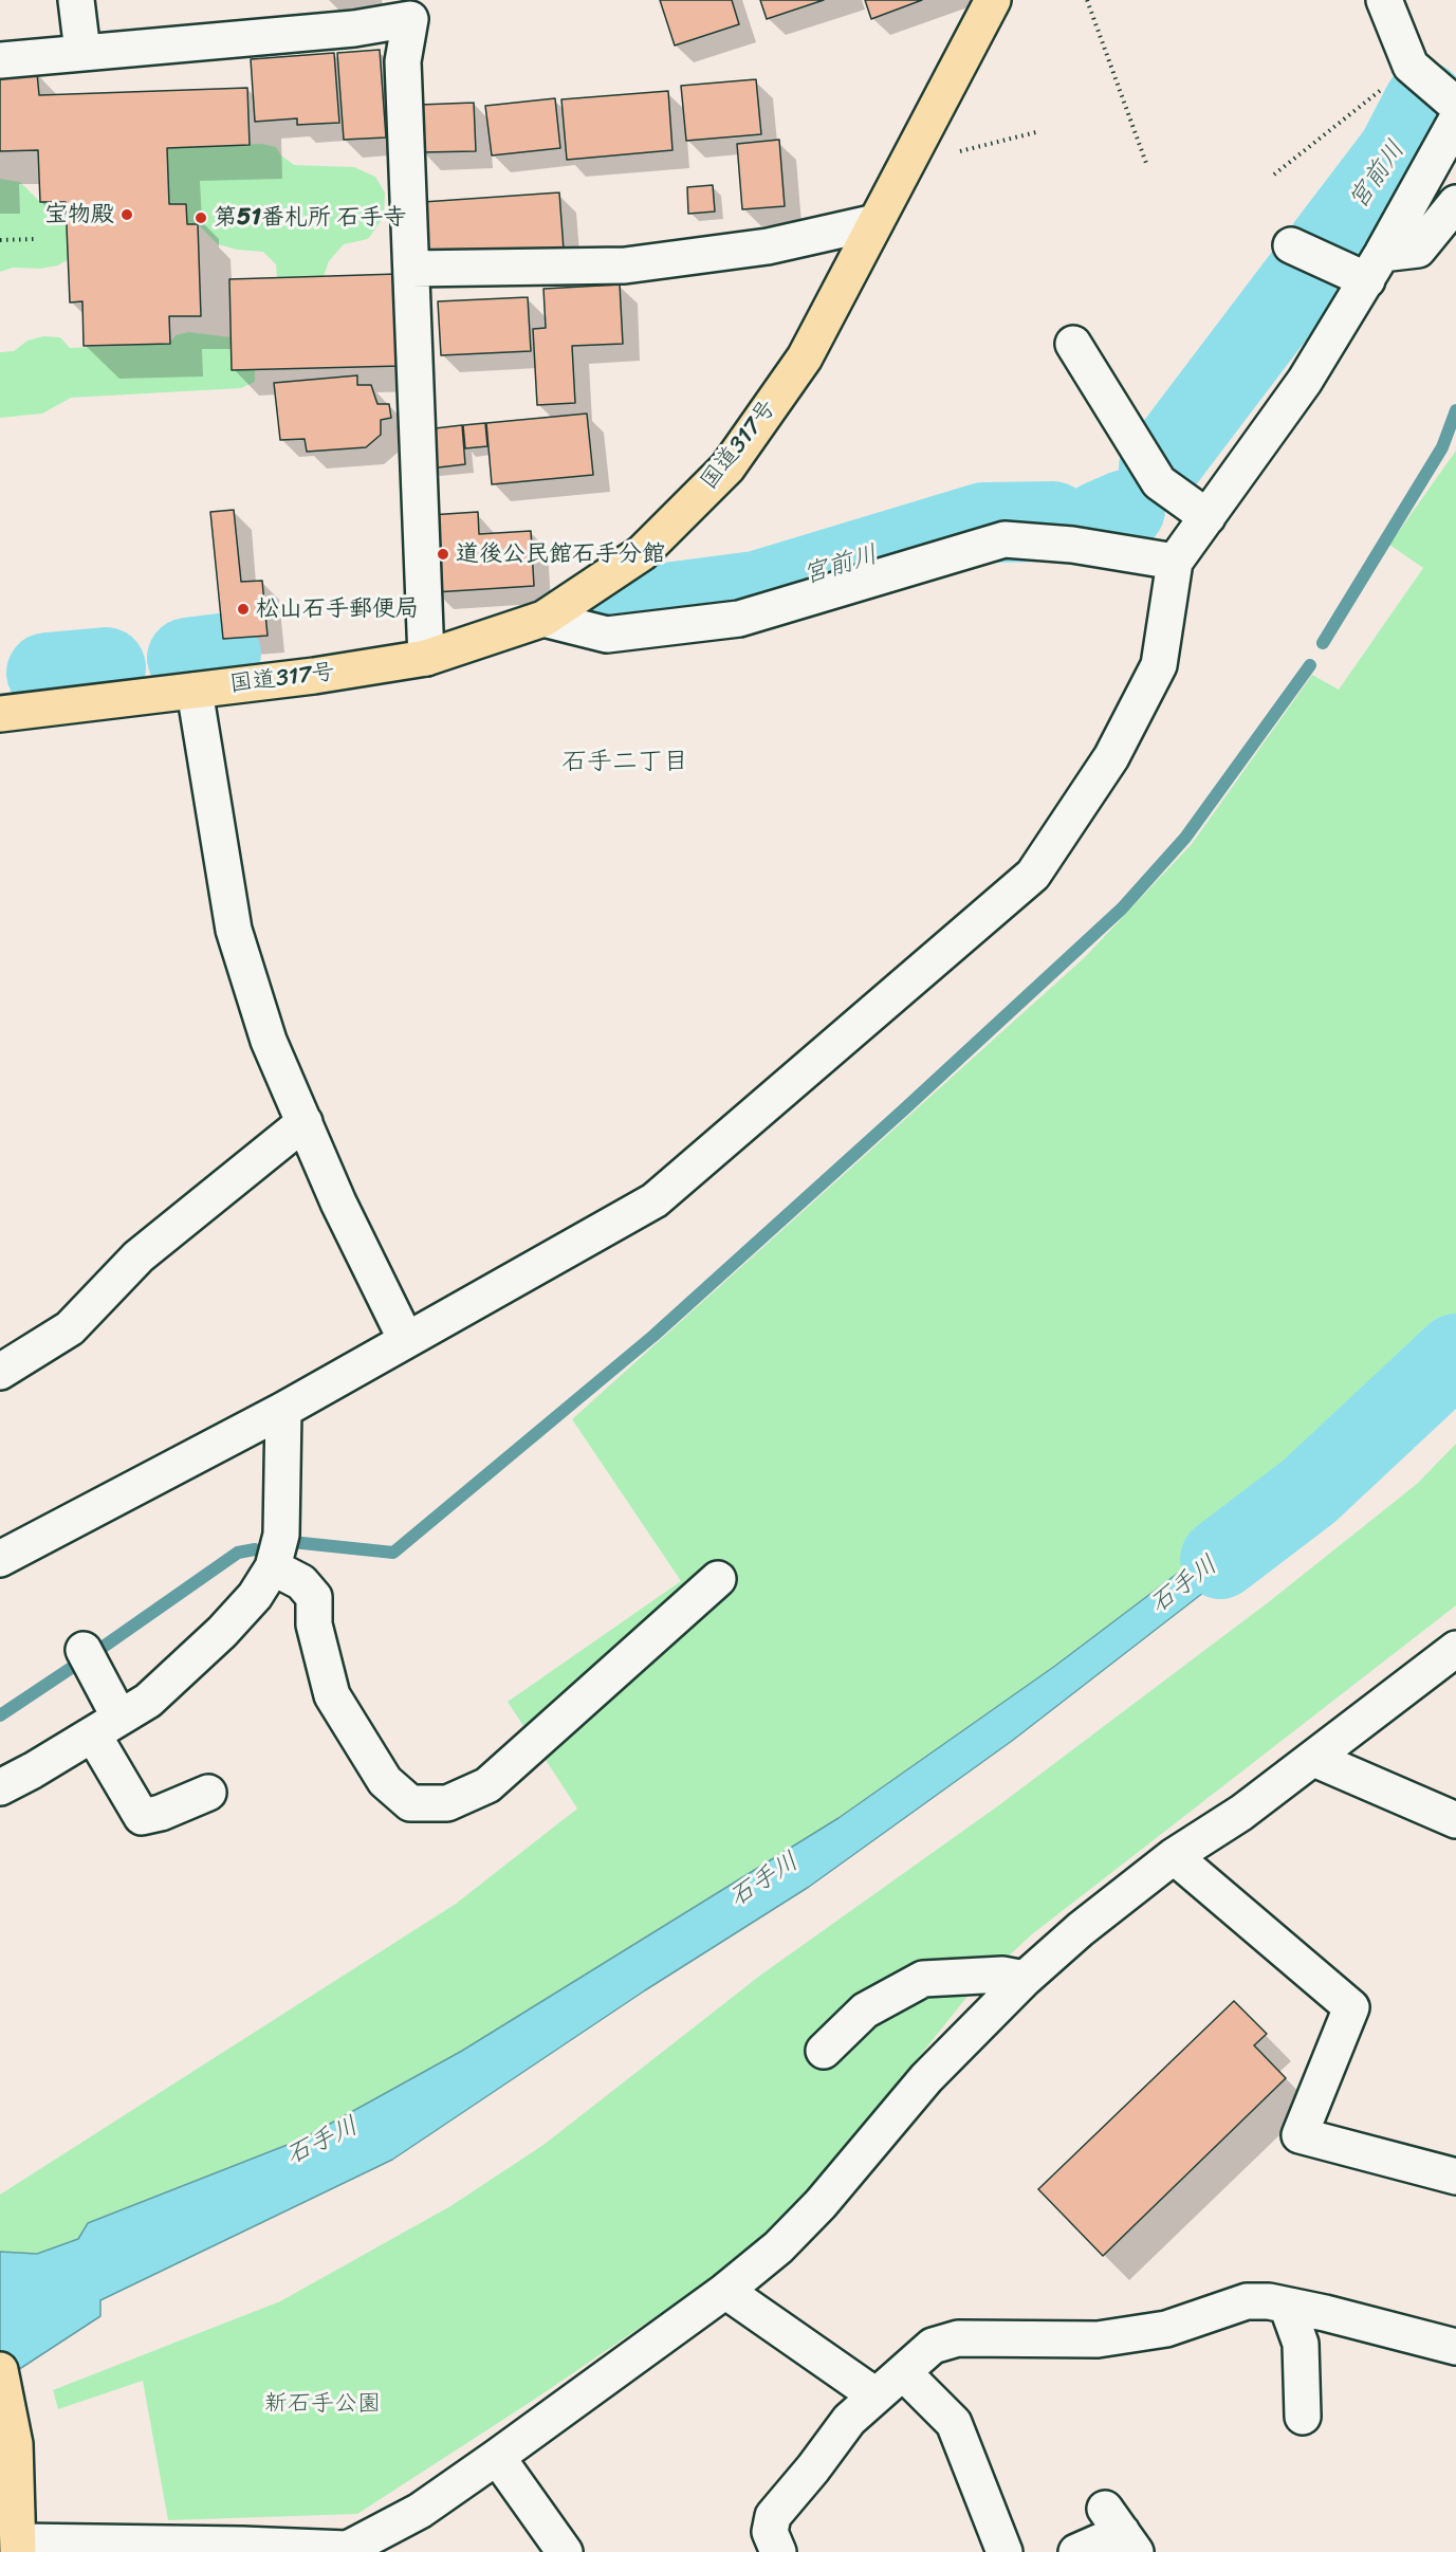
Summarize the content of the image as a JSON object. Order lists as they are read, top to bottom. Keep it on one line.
{"streets":{"main road":["国道317号"]},"districts":["石手二丁目"],"water":["宮前川","石手川"],"parks":["新石手公園"],"places":["宝物殿","第51番札所 石手寺","道後公民館石手分館","松山石手郵便局"]}
